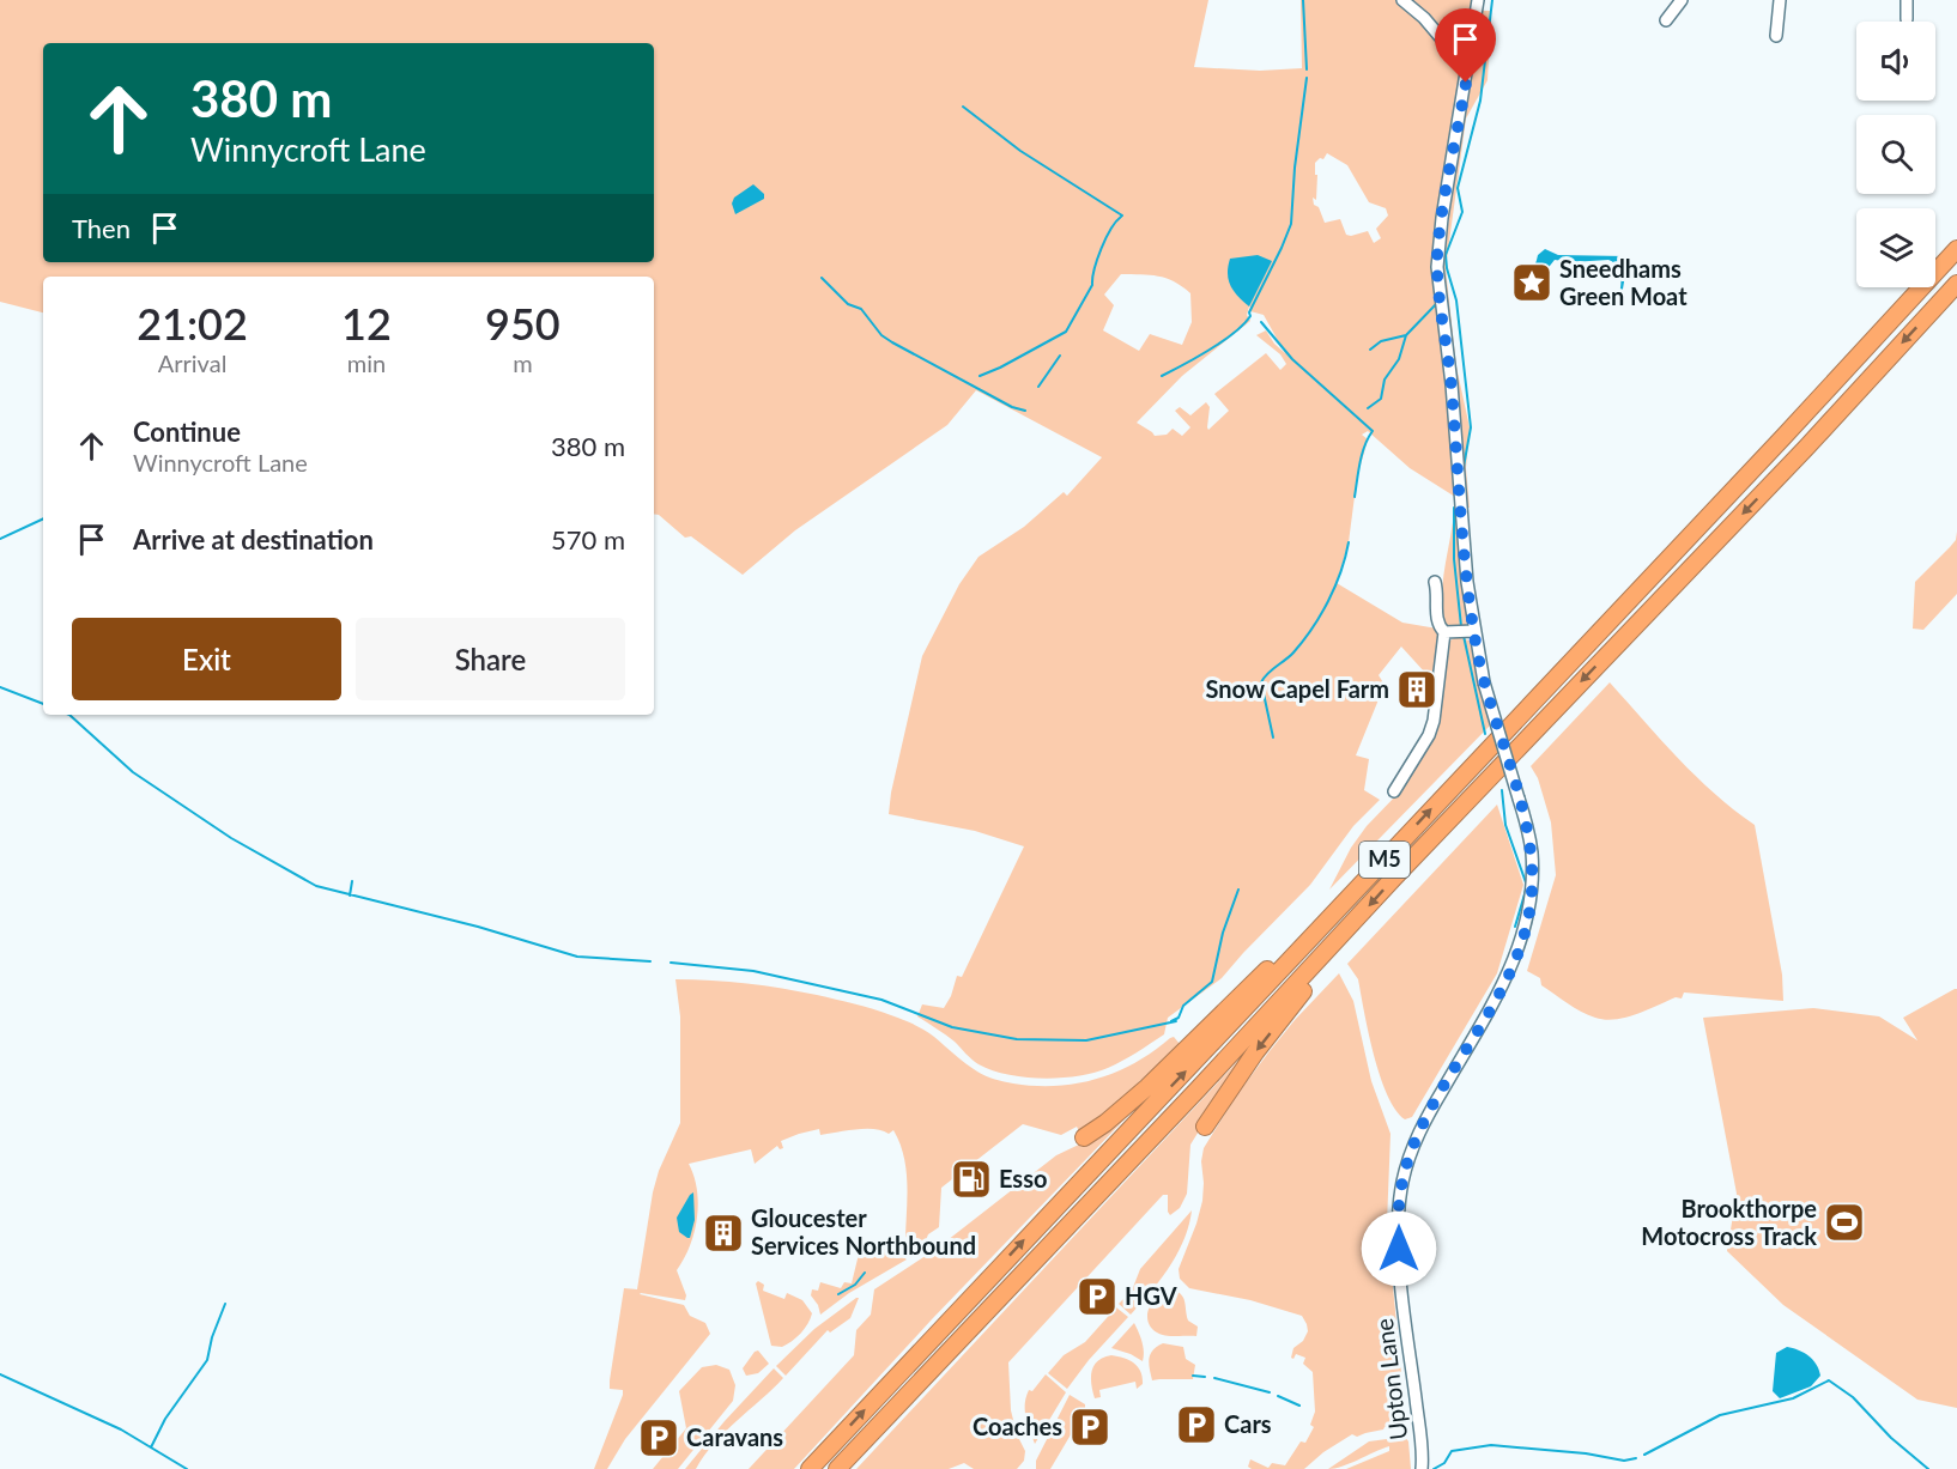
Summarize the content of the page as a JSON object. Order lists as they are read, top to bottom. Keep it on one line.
{"streets":{"highway":["M5"],"street":["Upton Lane"]},"places":{"place":["Sneedhams Green Moat"],"building":["Snow Capel Farm","Gloucester Services Northbound"],"fuel station":["Esso"],"sports":["Brookthorpe Motocross Track"],"parking":["HGV","Cars","Coaches","Caravans"]},"page":{"turn":["380 m","Winnycroft Lane"],"then":"Then","eta":["21:02","Arrival","12","min","950","m"],"list":[{"name":"Continue","note":"Winnycroft Lane","value":"380 m"},{"name":"Arrive at destination","value":"570 m"}],"buttons":["Exit","Share"]}}
